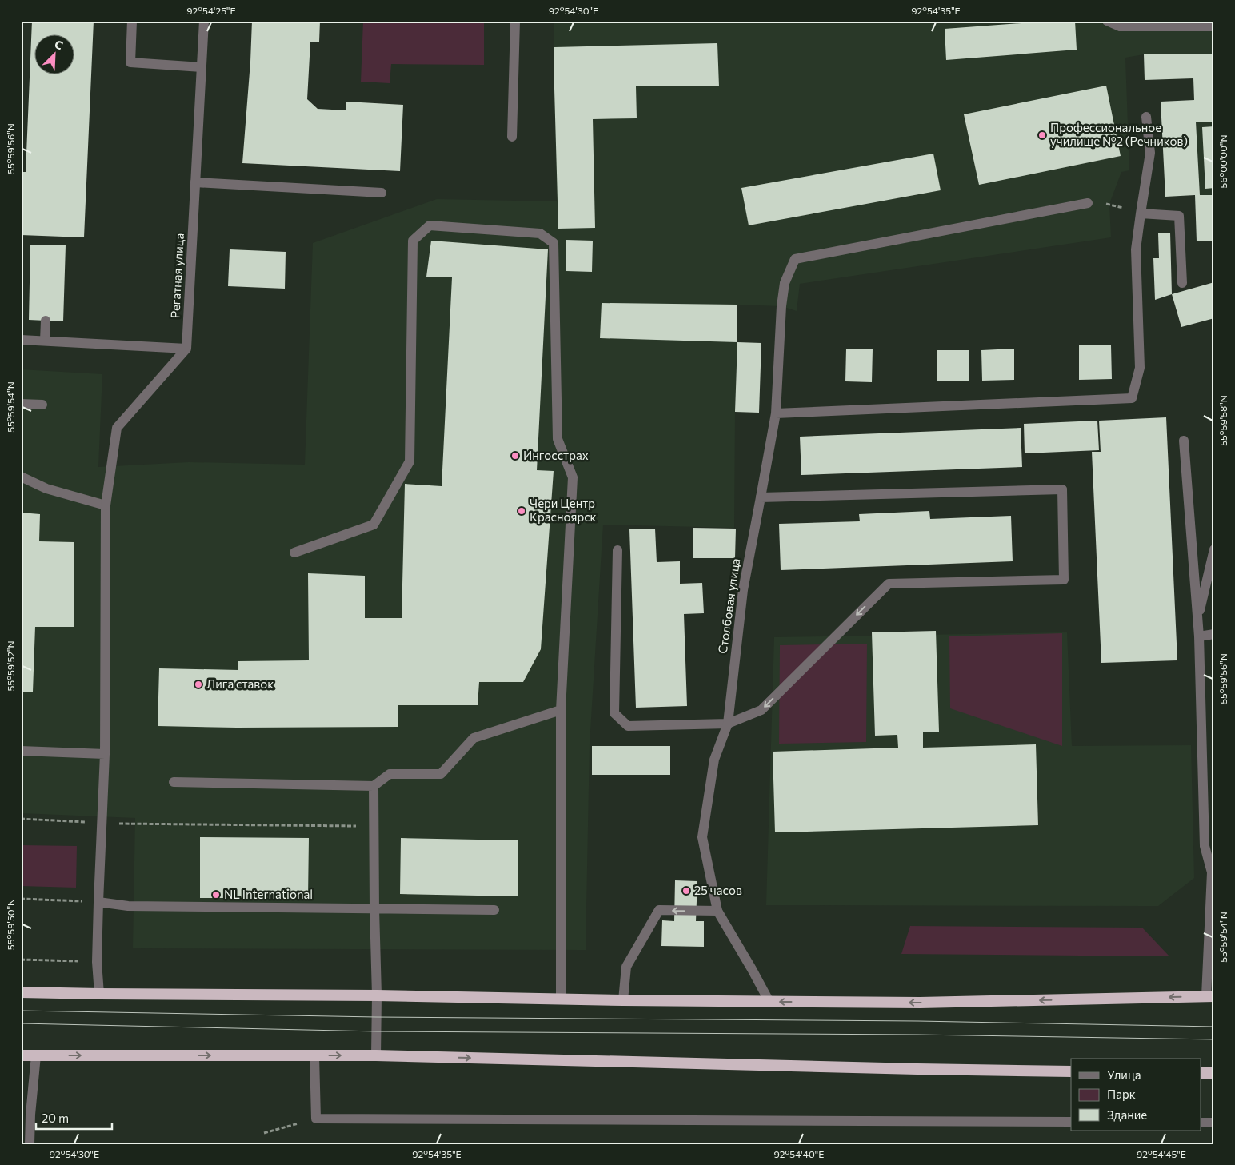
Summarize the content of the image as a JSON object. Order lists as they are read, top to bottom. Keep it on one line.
{"streets":{"street":["Регатная улица","Столбовая улица"]},"places":["Профессиональное училище Nº2 (Речников)","Ингосстрах","Чери Центр Красноярск","Лига ставок","25 часов","NL International"],"legend":["Улица","Парк","Здание"],"scale_bar":"20 m","north":"top right","coordinates":["92°54'25\"E","92°54'30\"E","92°54'35\"E","55°59'56\"N","56°00'00\"N","55°59'54\"N","55°59'58\"N","55°59'52\"N","55°59'50\"N","92°54'40\"E","92°54'45\"E"]}
